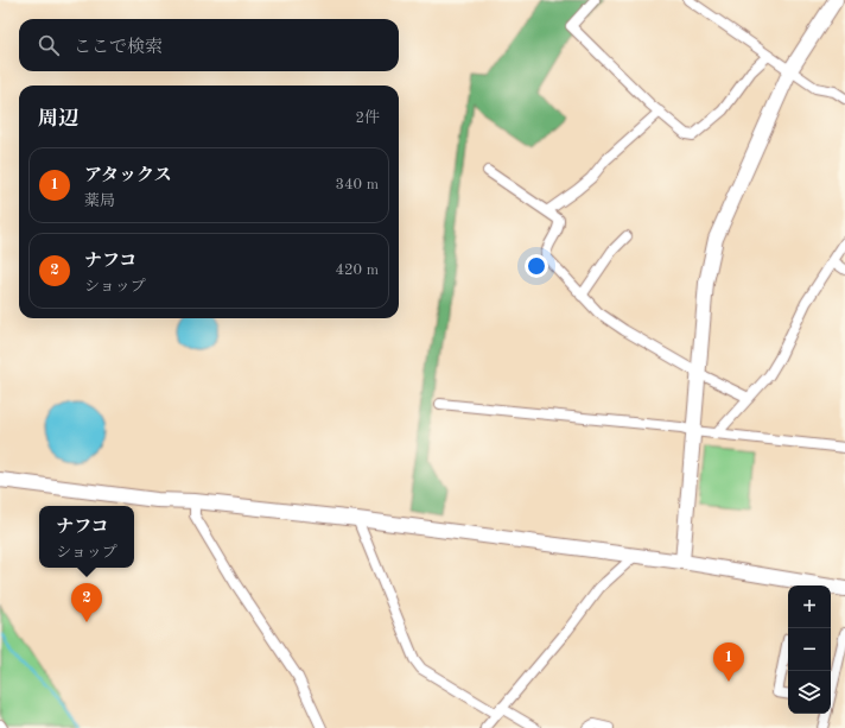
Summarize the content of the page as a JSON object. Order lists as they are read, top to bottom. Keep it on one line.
{"page":{"search":"ここで検索","heading":["周辺","2件"],"list":[{"mark":"1","name":"アタックス","note":"薬局","value":"340 m"},{"mark":"2","name":"ナフコ","note":"ショップ","value":"420 m"}],"popup":["ナフコ","ショップ"],"pins":["2","1"],"map_buttons":["+","−"]}}
